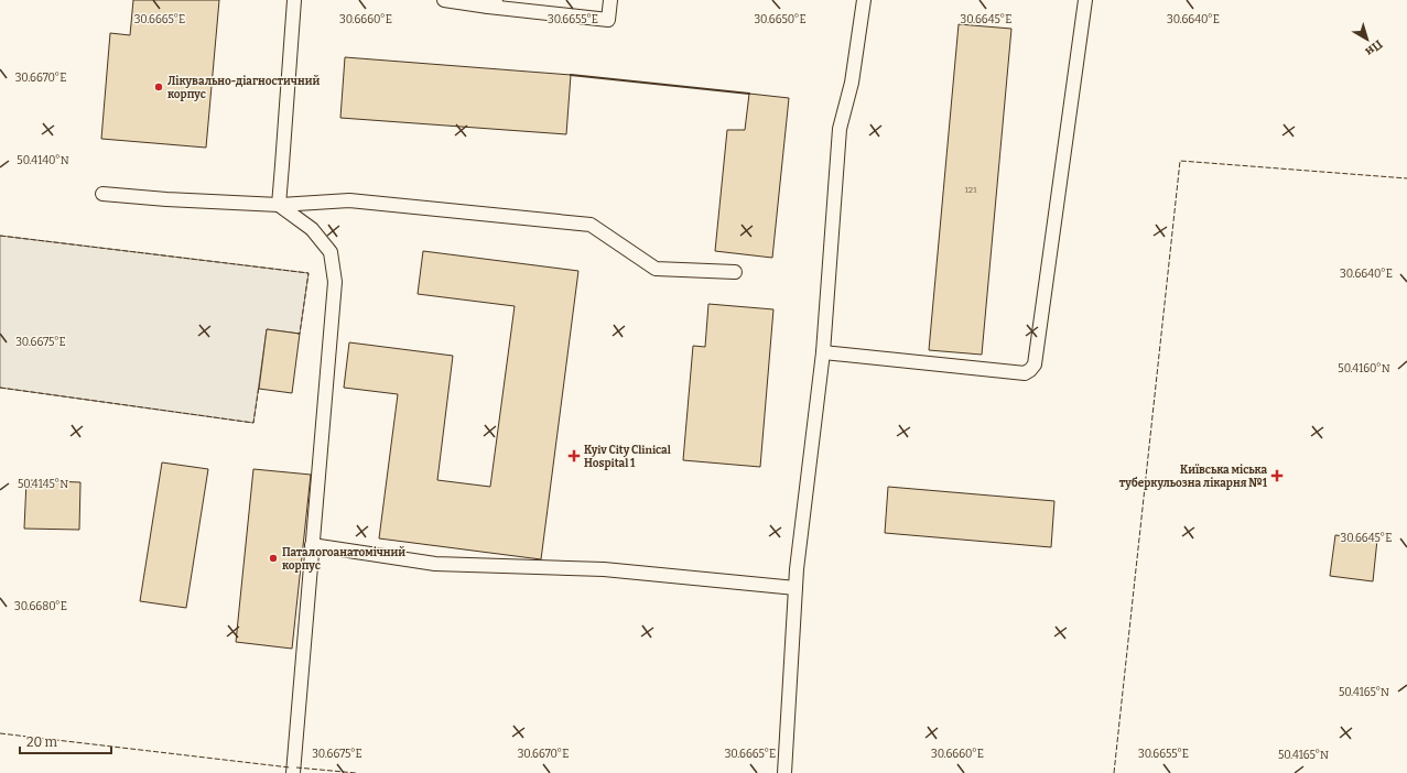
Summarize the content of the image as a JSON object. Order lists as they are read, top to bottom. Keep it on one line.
{"places":{"other":["Лікувально-діагностичний корпус","Паталогоанатомічний корпус"],"health":["Kyiv City Clinical Hospital 1","Київська міська туберкульозна лікарня №1"]},"house_numbers":["121"],"scale_bar":"20 m","north":"bottom right","coordinates":["30.6665°E","30.6660°E","30.6655°E","30.6650°E","30.6645°E","30.6640°E","30.6670°E","50.4140°N","30.6675°E","50.4160°N","50.4145°N","30.6680°E","50.4165°N"]}
